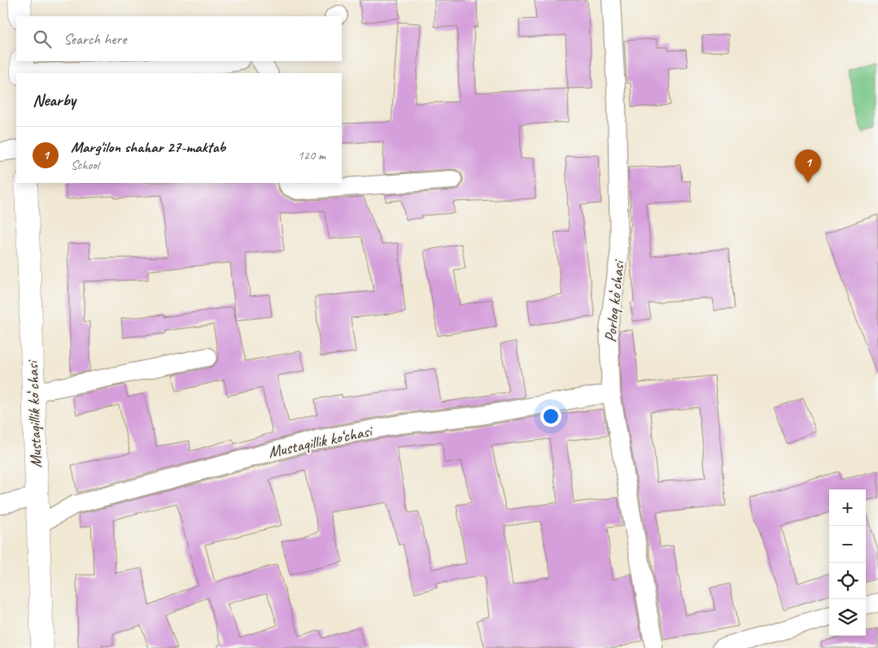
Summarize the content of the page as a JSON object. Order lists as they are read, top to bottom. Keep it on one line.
{"streets":{"main road":["Mustaqillik koʻchasi"],"street":["Porloq koʻchasi","Mustaqillik ko‘chasi"]},"crossings":[["Porloq koʻchasi","Mustaqillik ko‘chasi"],["Mustaqillik koʻchasi","Mustaqillik ko‘chasi"]],"page":{"search":"Search here","heading":"Nearby","list":[{"mark":"1","name":"Marg'ilon shahar 27-maktab","note":"School","value":"120 m"}],"pins":"1","map_buttons":["+","−"]}}
